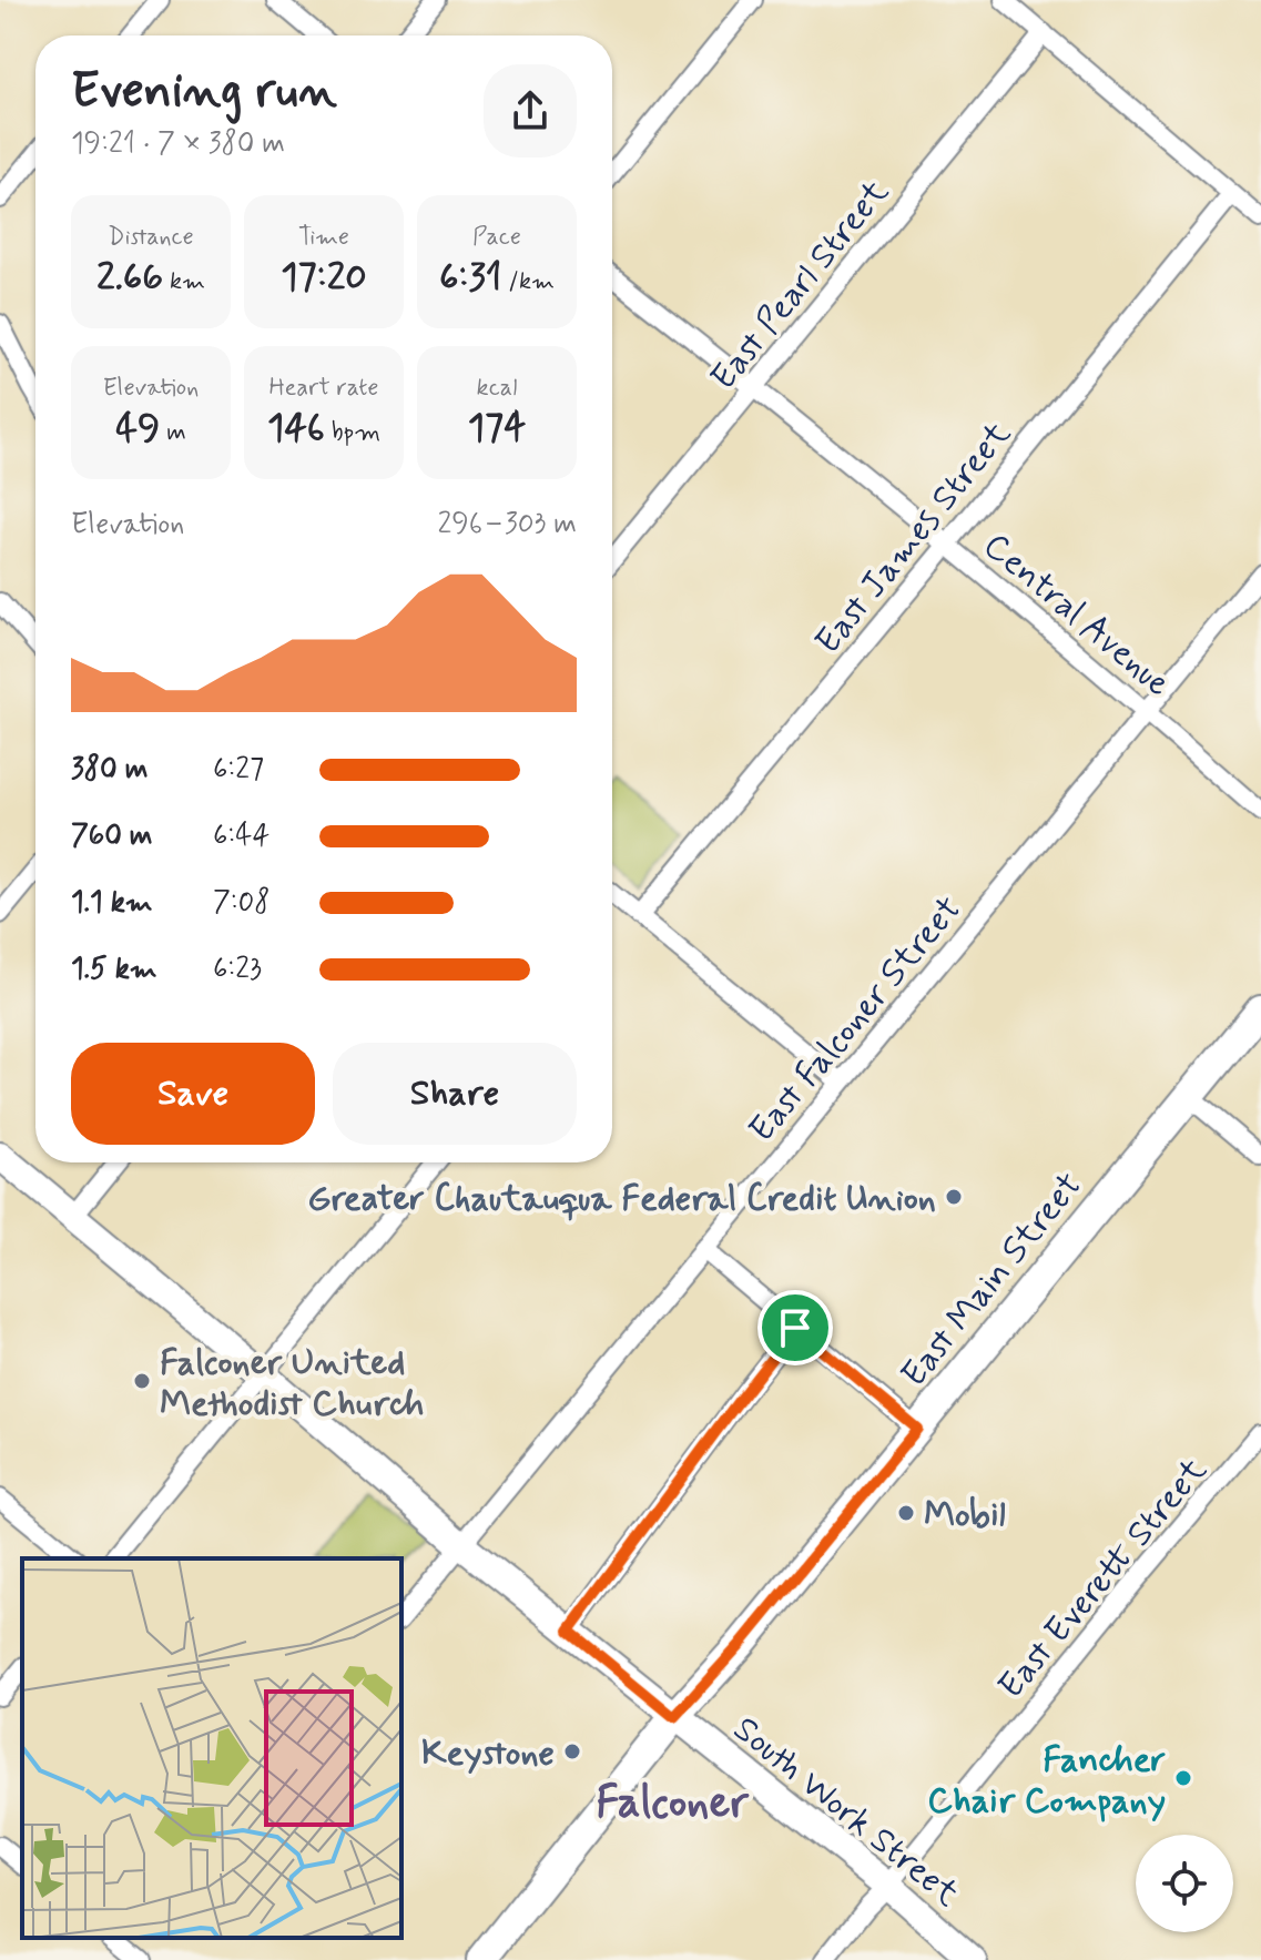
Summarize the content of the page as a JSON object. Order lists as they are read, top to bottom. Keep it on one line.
{"streets":{"main road":["East Main Street"],"street":["East Pearl Street","East James Street","Central Avenue","East Falconer Street","East Everett Street","South Work Street"]},"crossings":[["East Pearl Street","Central Avenue"],["East James Street","Central Avenue"],["Central Avenue","East Falconer Street"],["East Falconer Street","South Work Street"],["East Main Street","South Work Street"],["East Everett Street","South Work Street"]],"districts":["Falconer"],"places":["Greater Chautauqua Federal Credit Union","Falconer United Methodist Church","Mobil","Keystone","Fancher Chair Company"],"page":{"heading":["Evening run","19:21 · 7 × 380 m"],"stats":[["Distance","2.66 km"],["Time","17:20"],["Pace","6:31 /km"],["Elevation","49 m"],["Heart rate","146 bpm"],["kcal","174"]],"chart":["Elevation","296–303 m"],"list":[{"name":"380 m","note":"6:27"},{"name":"760 m","note":"6:44"},{"name":"1.1 km","note":"7:08"},{"name":"1.5 km","note":"6:23"}],"buttons":["Save","Share"]}}
